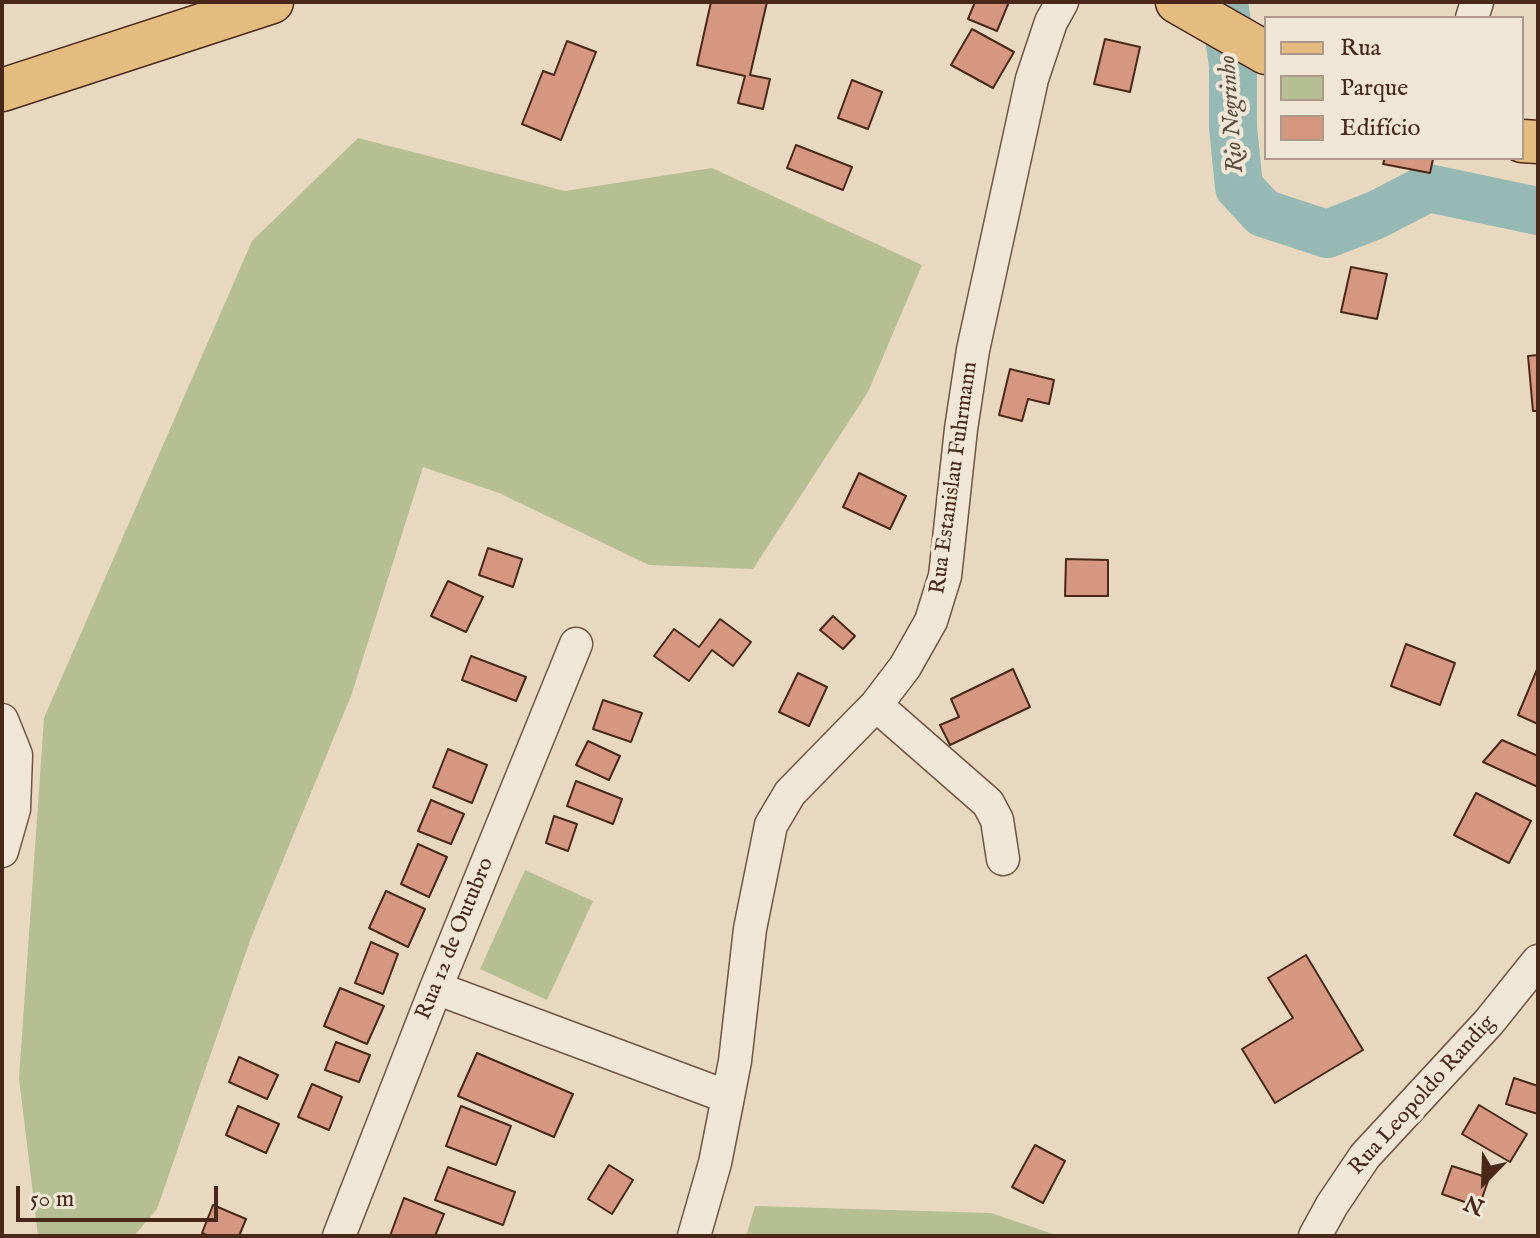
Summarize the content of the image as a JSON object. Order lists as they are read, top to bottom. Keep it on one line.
{"streets":{"street":["Rua Estanislau Fuhrmann","Rua 12 de Outubro","Rua Leopoldo Randig"]},"water":["Rio Negrinho"],"legend":["Rua","Parque","Edifício"],"scale_bar":"50 m","north":"bottom left"}
